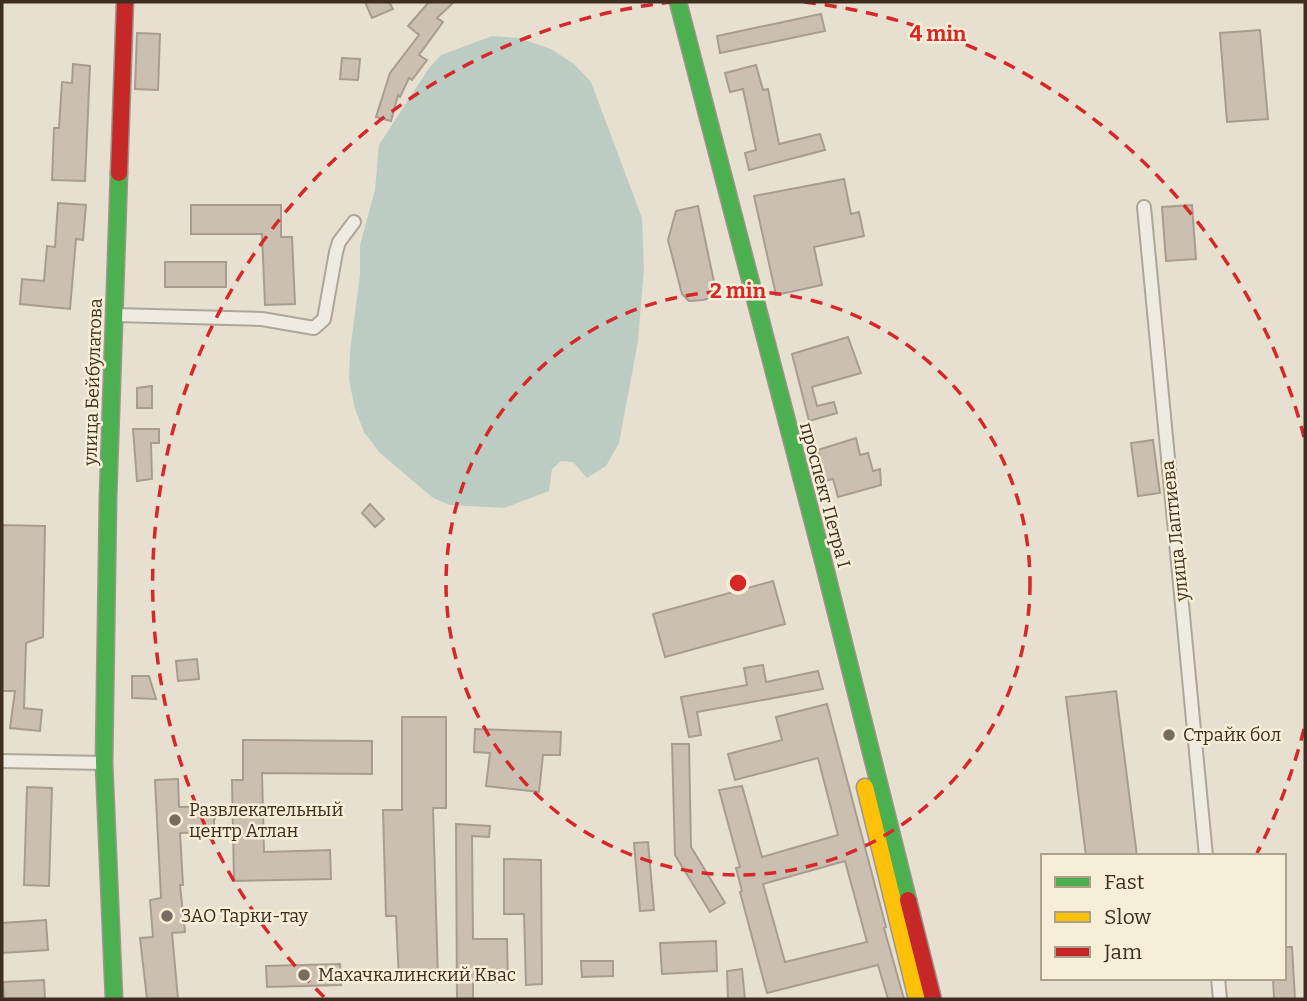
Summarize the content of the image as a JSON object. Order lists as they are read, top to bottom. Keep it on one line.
{"streets":{"main road":["улица Бейбулатова","проспект Петра I"],"street":["улица Лаптиева"]},"places":["Страйк бол","Развлекательный центр Атлан","ЗАО Тарки-тау","Махачкалинский Квас"],"legend":["Fast","Slow","Jam"],"rings":["4 min","2 min"]}
